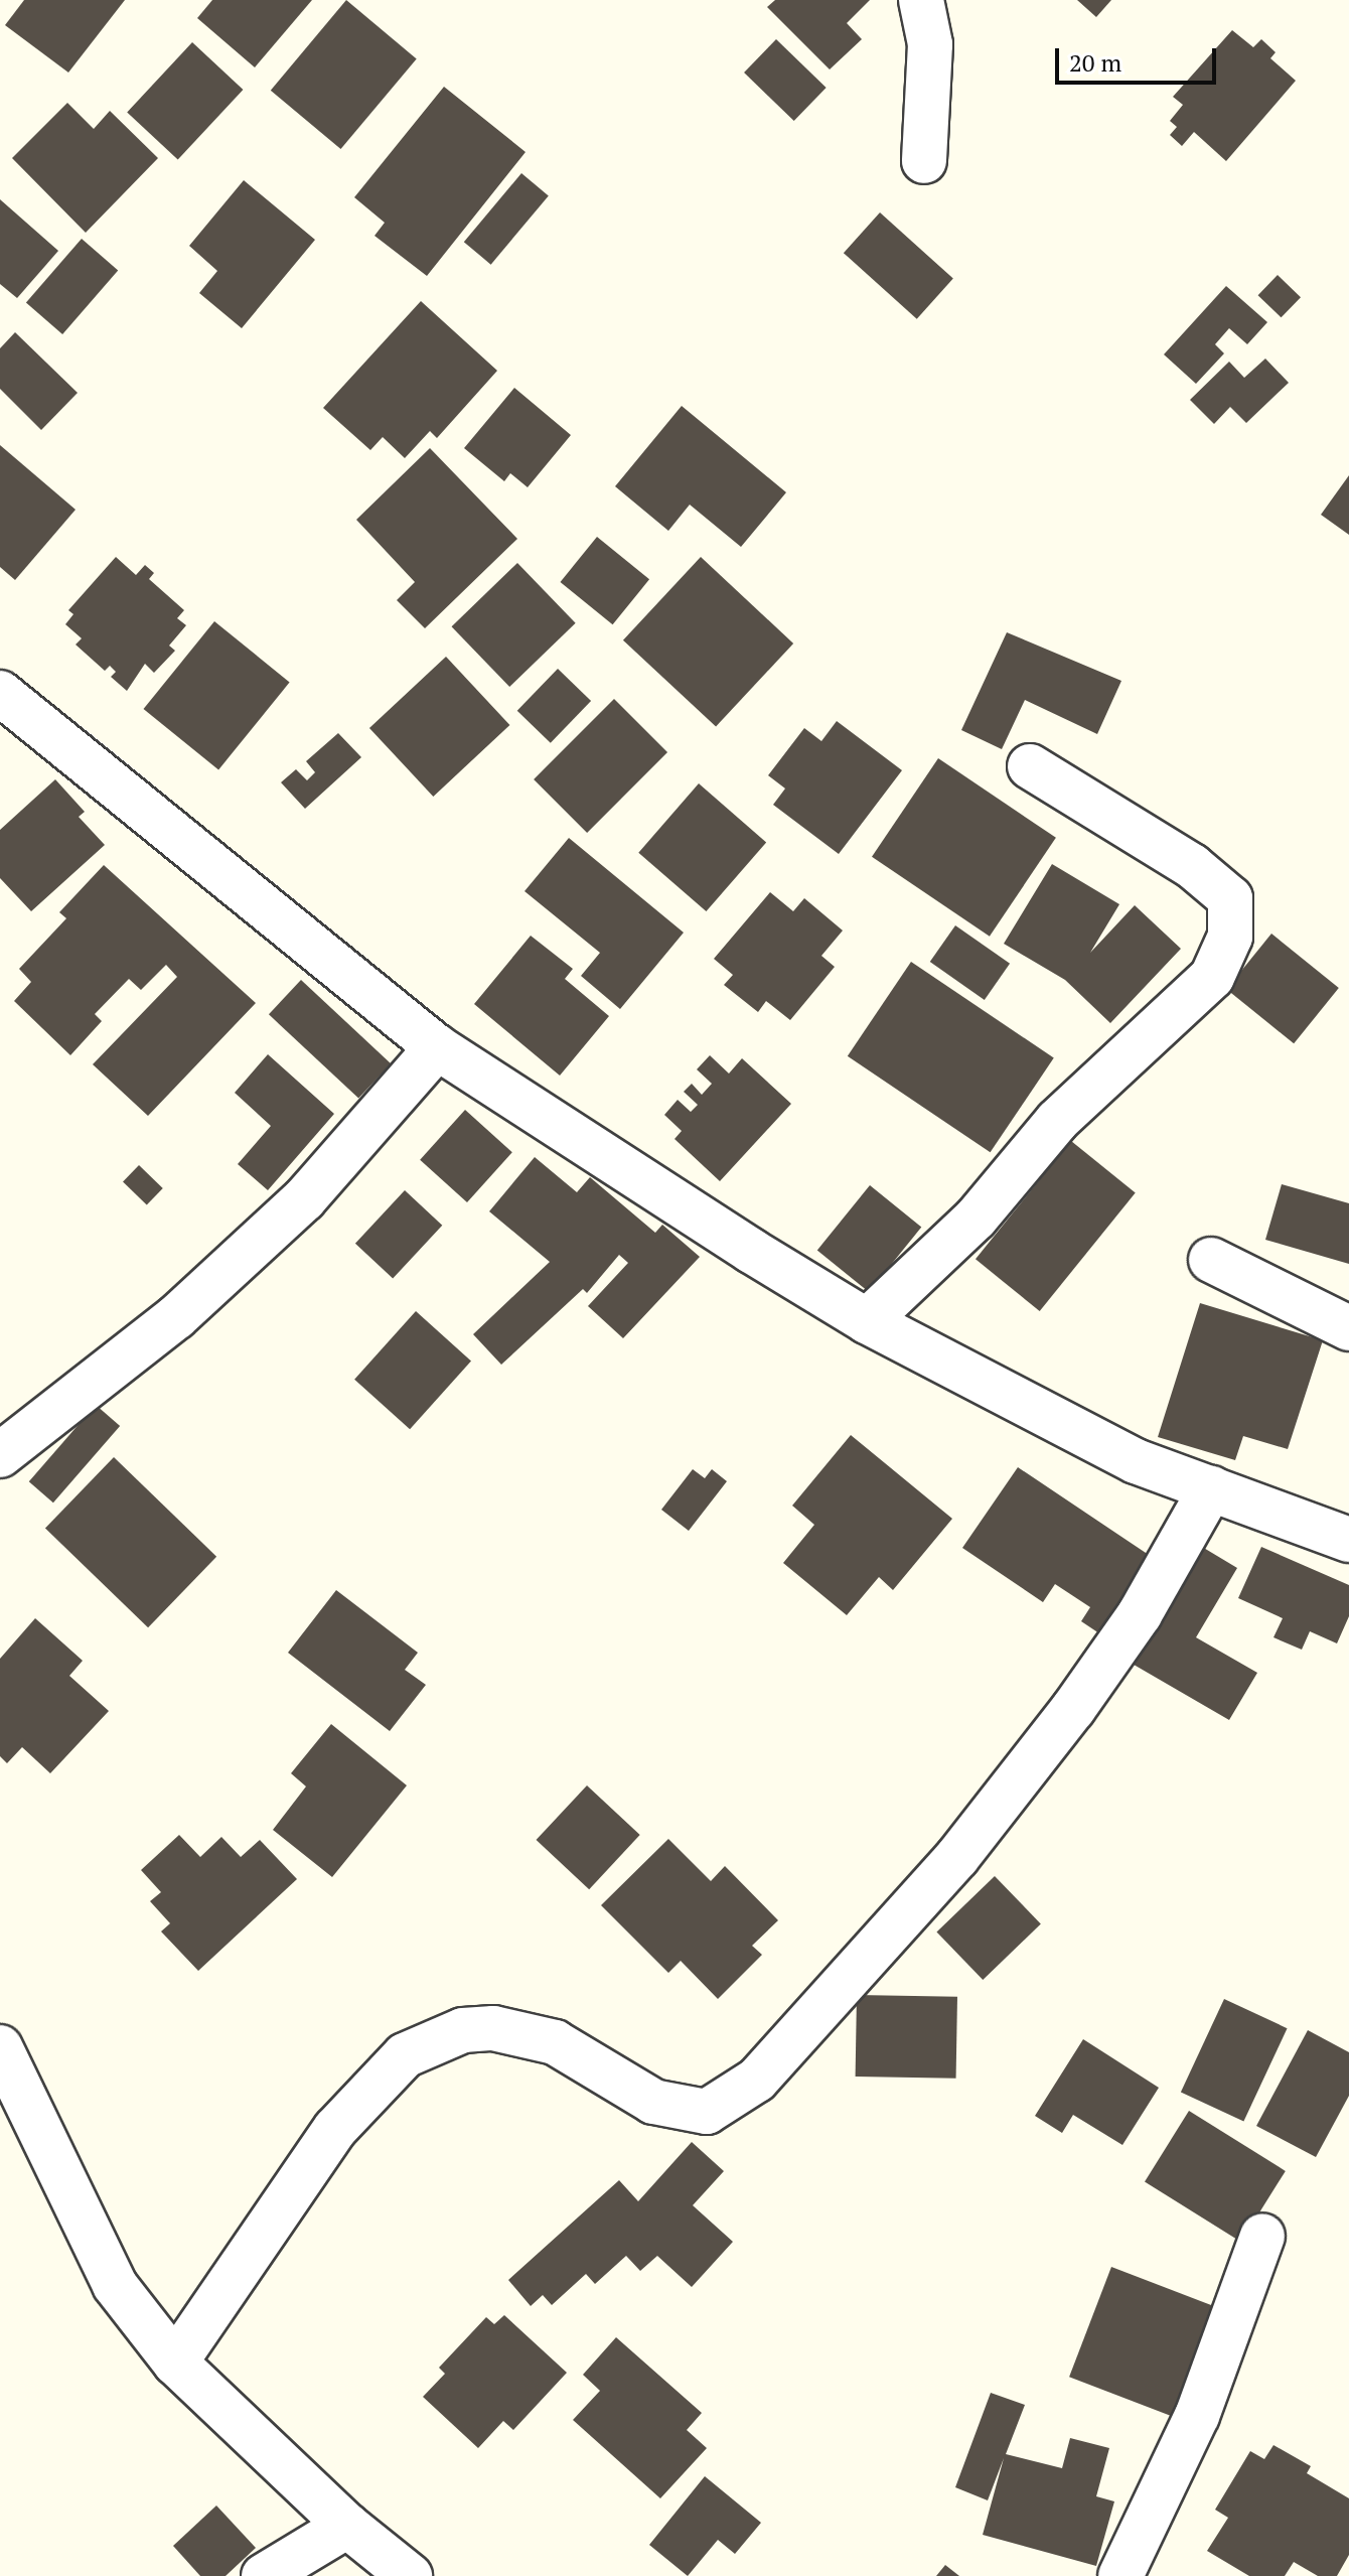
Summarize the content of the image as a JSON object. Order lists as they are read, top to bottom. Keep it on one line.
{"scale_bar":"20 m"}
